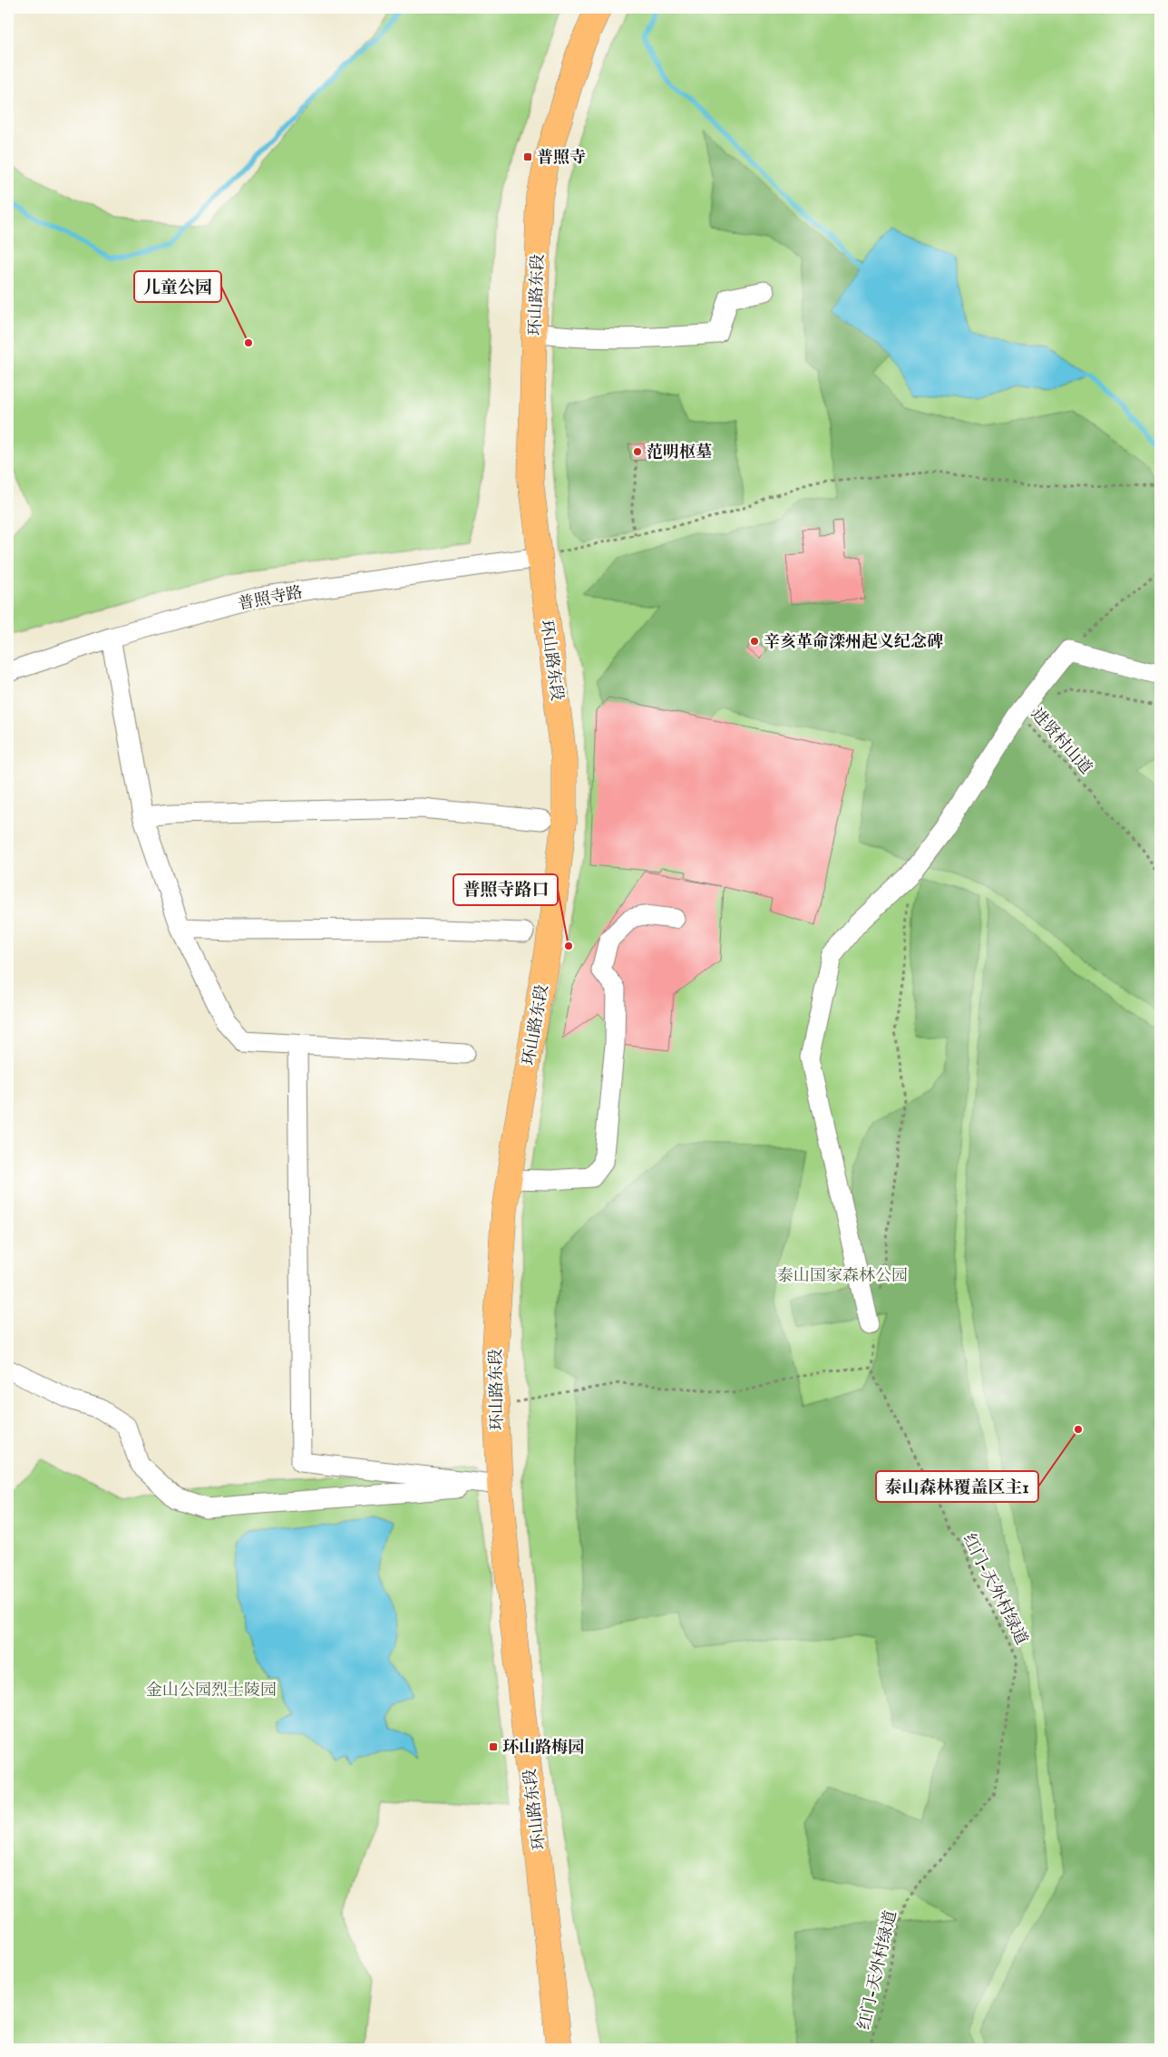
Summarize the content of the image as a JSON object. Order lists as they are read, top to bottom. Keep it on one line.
{"streets":{"main road":["环山路东段"],"street":["普照寺路"],"path":["进贤村山道","红门-天外村绿道"]},"crossings":[["环山路东段","普照寺路"]],"parks":["泰山国家森林公园","金山公园烈士陵园"],"places":{"transit":["普照寺","环山路梅园"],"other":["儿童公园","范明枢墓","辛亥革命滦州起义纪念碑","普照寺路口","泰山森林覆盖区主1"]}}
